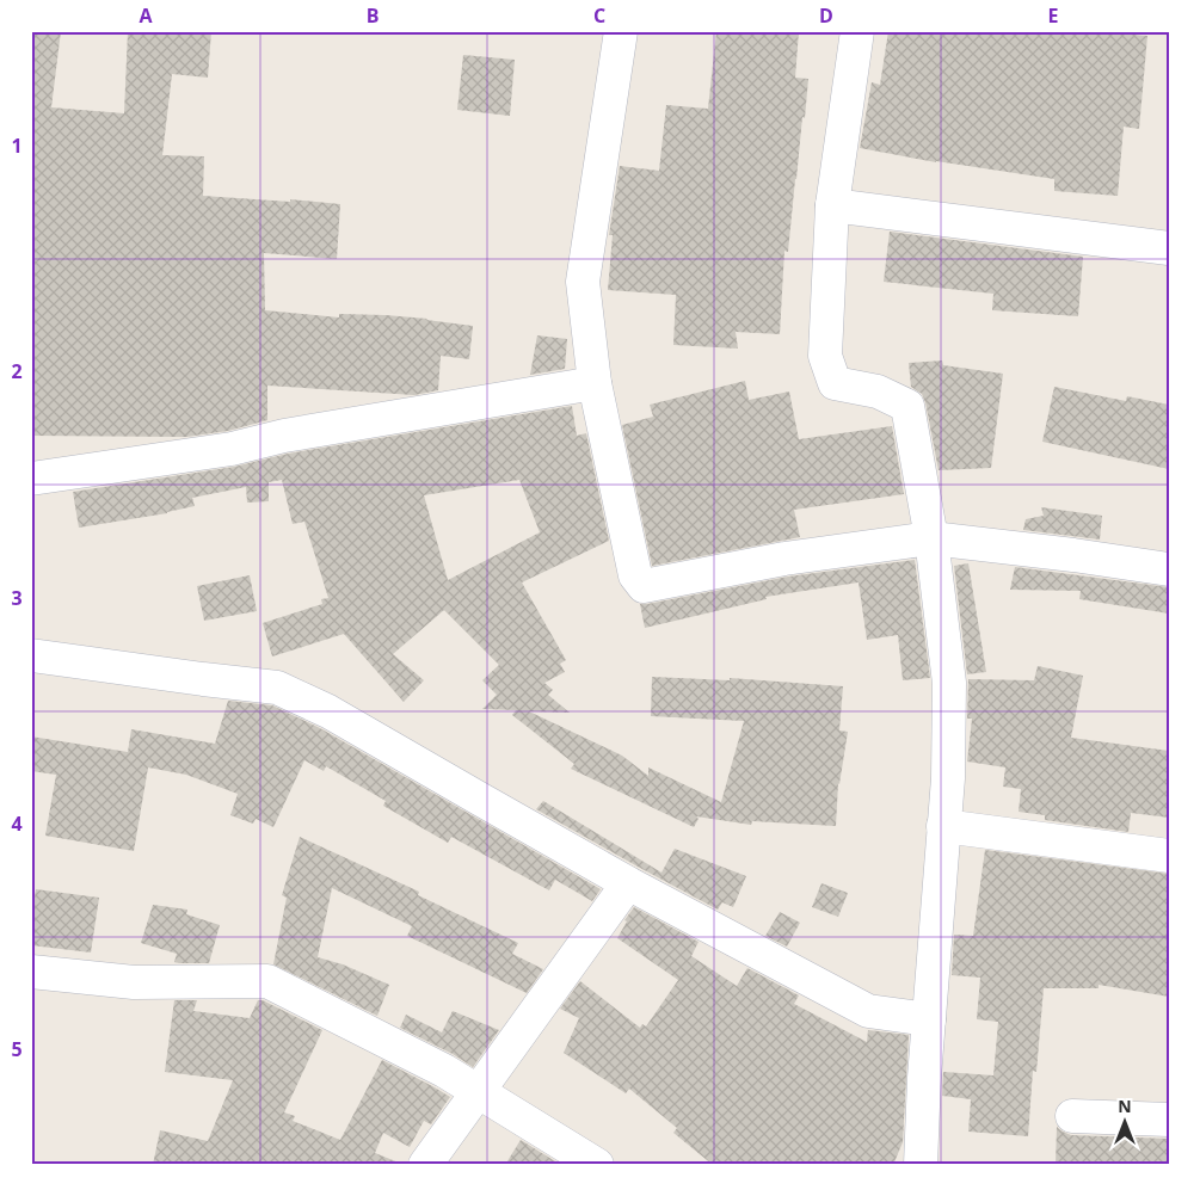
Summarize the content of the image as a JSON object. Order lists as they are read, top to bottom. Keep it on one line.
{"north":"top","grid":{"columns":["A","B","C","D","E"],"rows":["1","2","3","4","5"]}}
